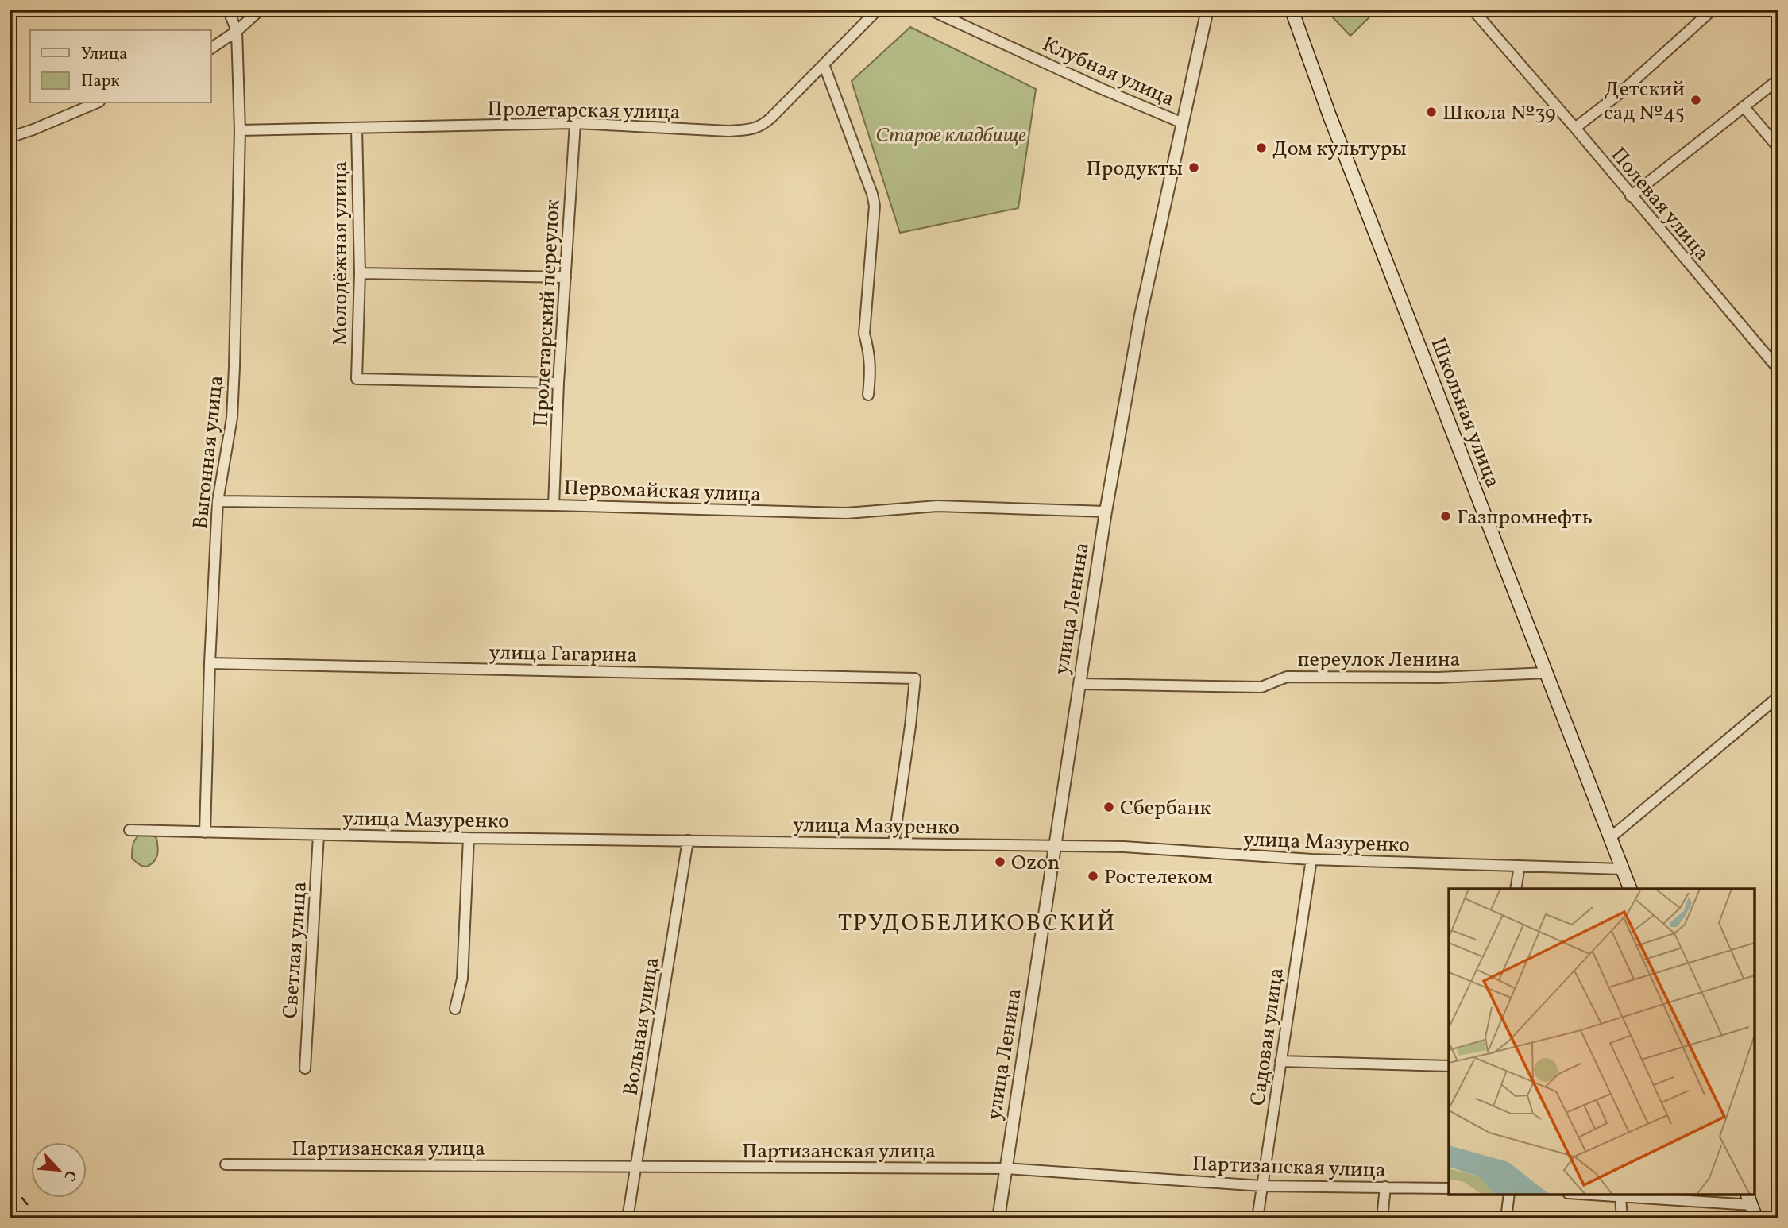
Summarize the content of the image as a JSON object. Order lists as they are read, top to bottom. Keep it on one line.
{"streets":{"main road":["Школьная улица"],"street":["Клубная улица","Пролетарская улица","Полевая улица","Молодёжная улица","Пролетарский переулок","Выгонная улица","Первомайская улица","улица Ленина","улица Гагарина","переулок Ленина","улица Мазуренко","Светлая улица","Вольная улица","Садовая улица","Партизанская улица"]},"crossings":[["Клубная улица","улица Ленина"],["Пролетарская улица","Молодёжная улица"],["Пролетарская улица","Пролетарский переулок"],["Пролетарская улица","Выгонная улица"],["Молодёжная улица","Пролетарский переулок"],["Пролетарский переулок","Первомайская улица"],["Школьная улица","переулок Ленина"],["Школьная улица","улица Мазуренко"],["Выгонная улица","Первомайская улица"],["Выгонная улица","улица Гагарина"],["Выгонная улица","улица Мазуренко"],["Первомайская улица","улица Ленина"],["улица Ленина","переулок Ленина"],["улица Ленина","улица Мазуренко"],["улица Ленина","Партизанская улица"],["улица Гагарина","улица Мазуренко"],["улица Мазуренко","Светлая улица"],["улица Мазуренко","Вольная улица"],["улица Мазуренко","Садовая улица"],["Вольная улица","Партизанская улица"],["Садовая улица","Партизанская улица"]],"districts":["ТРУДОБЕЛИКОВСКИЙ"],"parks":["Старое кладбище"],"places":["Детский сад №45","Школа №39","Дом культуры","Продукты","Газпромнефть","Сбербанк","Ozon","Ростелеком"],"legend":["Улица","Парк"],"north":"bottom right"}
